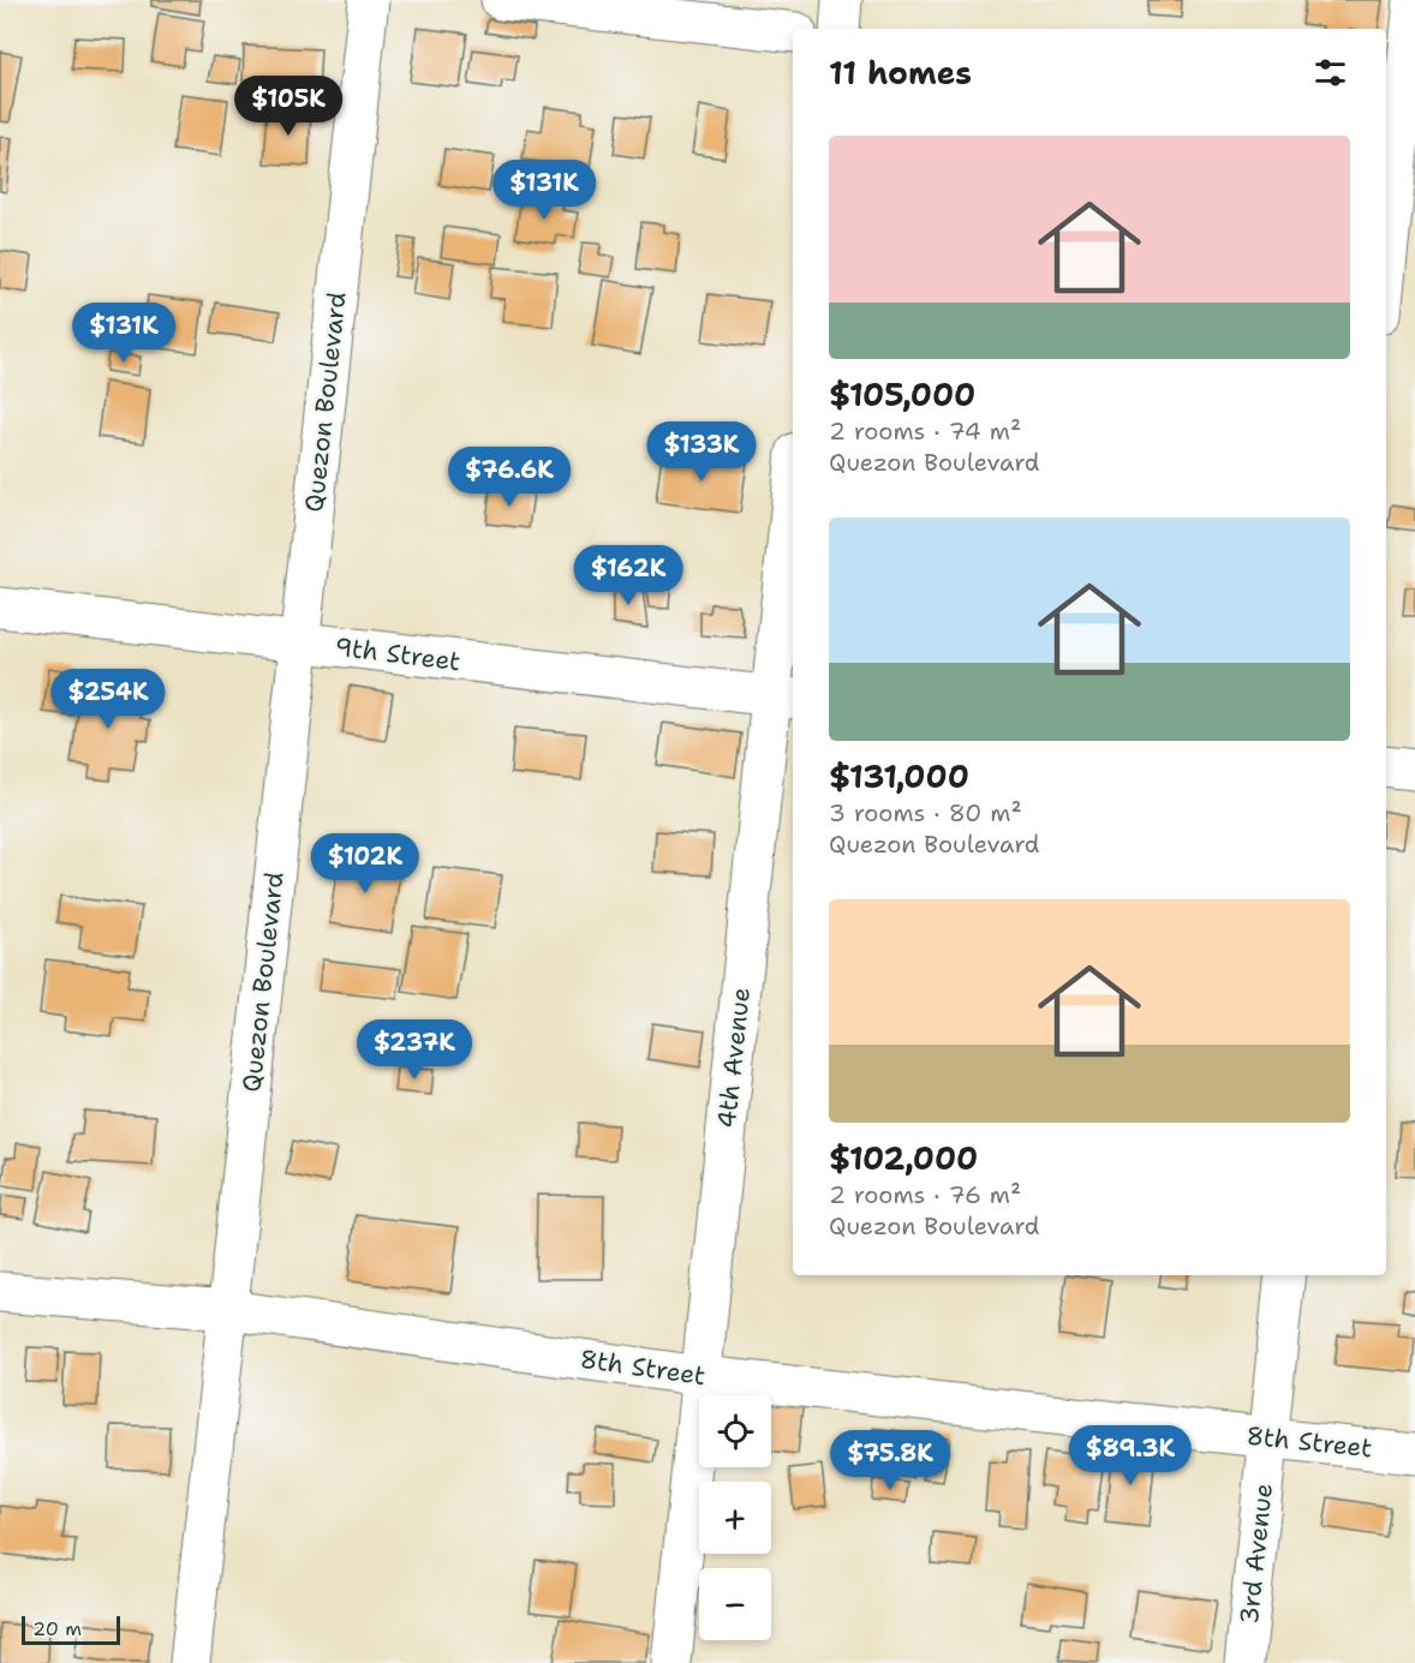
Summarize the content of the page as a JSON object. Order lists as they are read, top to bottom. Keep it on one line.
{"streets":{"main road":["Quezon Boulevard","9th Street","4th Avenue","8th Street","3rd Avenue"]},"crossings":[["Quezon Boulevard","9th Street"],["Quezon Boulevard","8th Street"],["9th Street","4th Avenue"],["4th Avenue","8th Street"],["8th Street","3rd Avenue"]],"scale_bar":"20 m","page":{"heading":"11 homes","price":["$105K","$131K","$131K","$133K","$76.6K","$162K","$254K","$102K","$237K","$89.3K","$75.8K"],"list":[{"name":"$105,000","note":"2 rooms · 74 m² · Quezon Boulevard"},{"name":"$131,000","note":"3 rooms · 80 m² · Quezon Boulevard"},{"name":"$102,000","note":"2 rooms · 76 m² · Quezon Boulevard"}],"map_buttons":["+","−"],"scale":"20 m"}}
